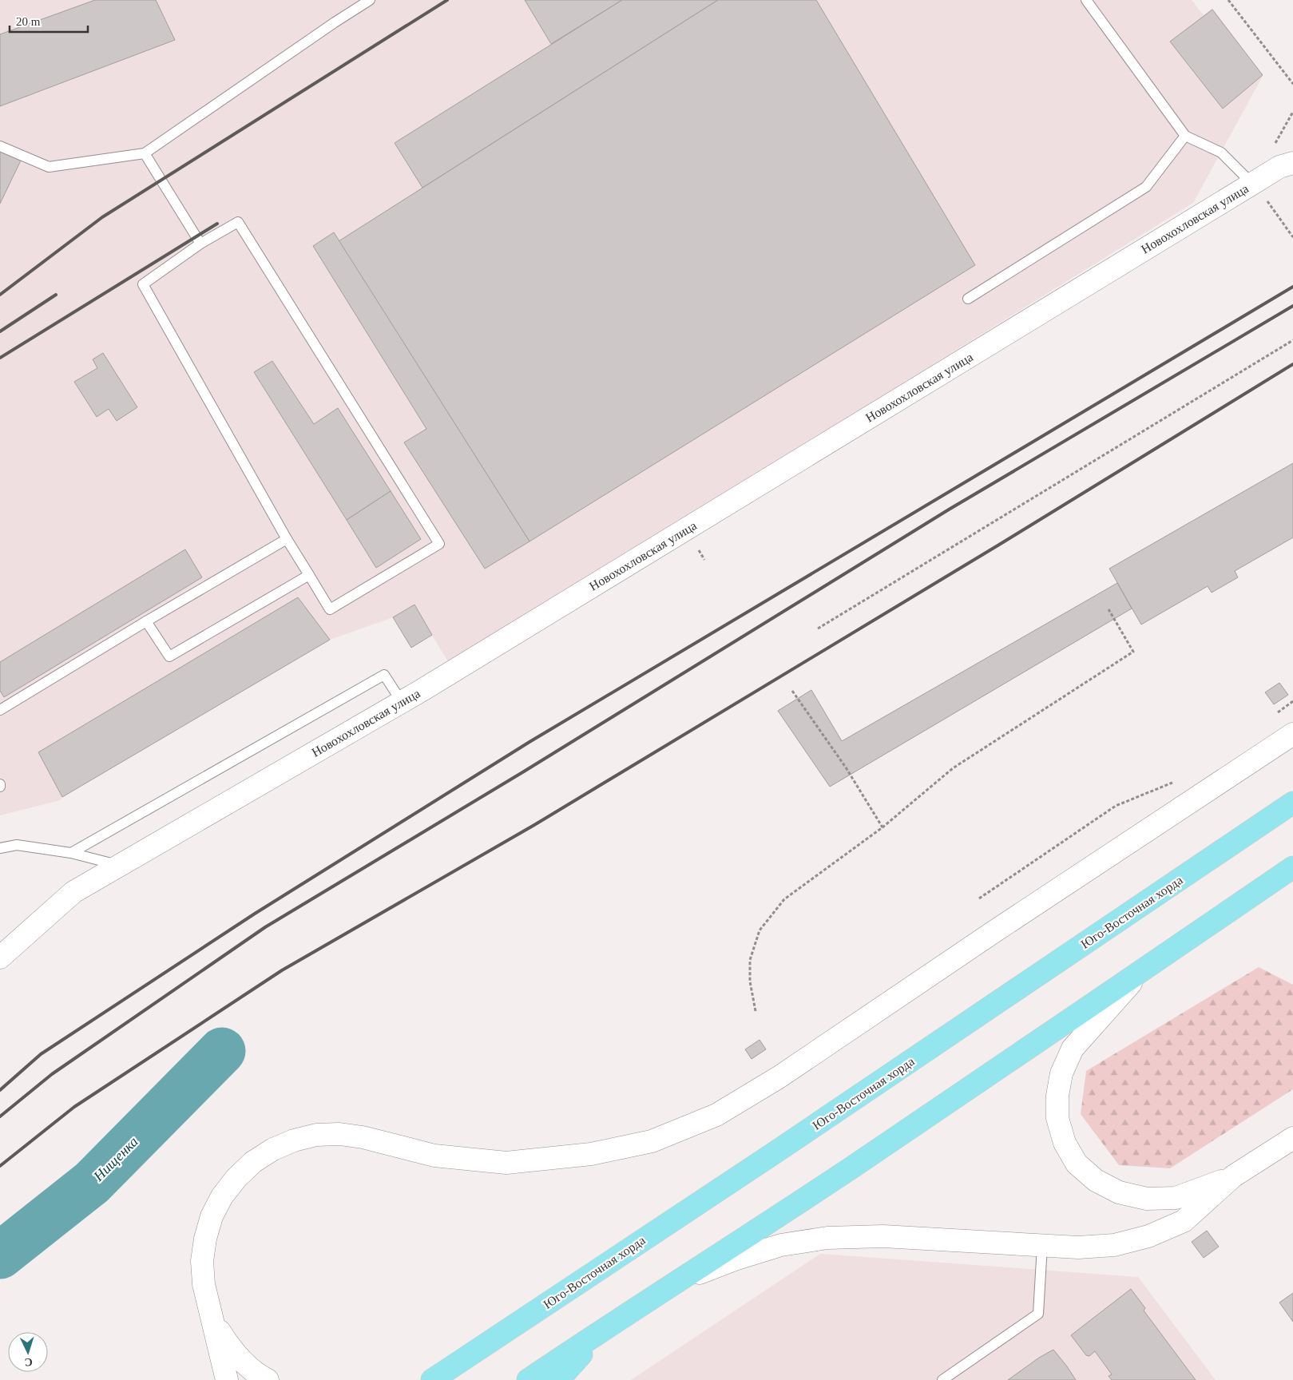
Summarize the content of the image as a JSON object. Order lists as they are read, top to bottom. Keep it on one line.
{"streets":{"main road":["Юго-Восточная хорда"],"street":["Новохохловская улица"]},"water":["Нищенка"],"scale_bar":"20 m","north":"bottom"}
